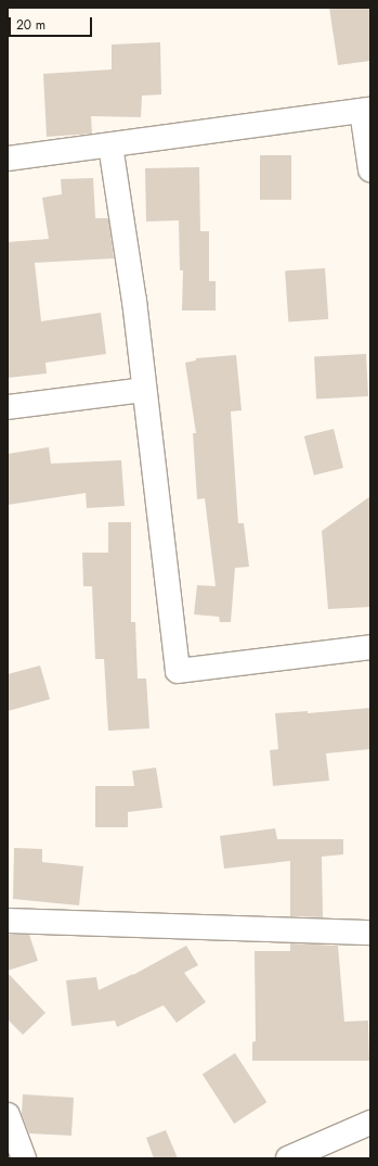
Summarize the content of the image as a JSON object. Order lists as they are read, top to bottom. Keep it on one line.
{"scale_bar":"20 m"}
